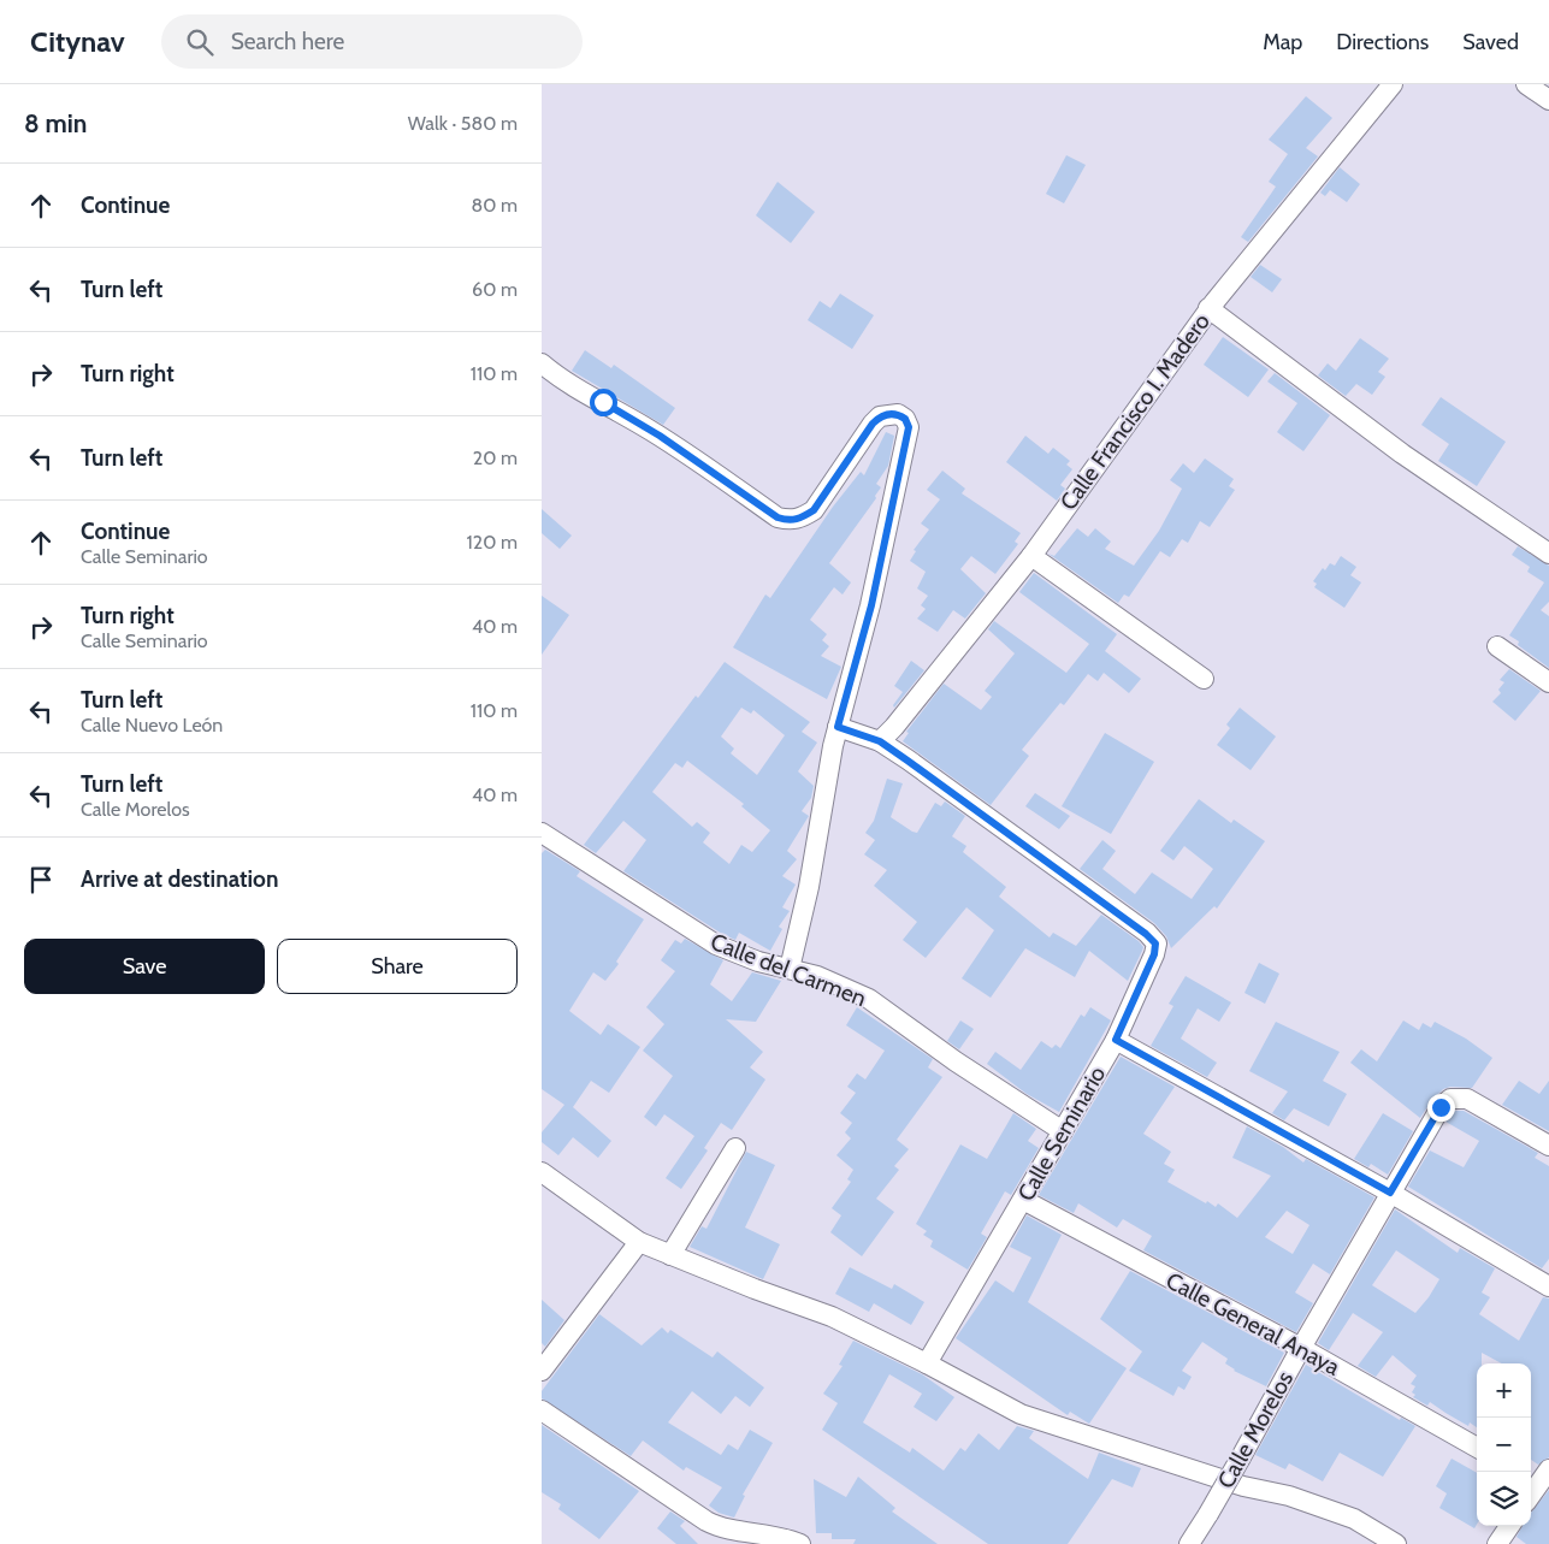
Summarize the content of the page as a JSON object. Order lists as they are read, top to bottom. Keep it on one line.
{"streets":{"street":["Calle Francisco I. Madero","Calle del Carmen","Calle Seminario","Calle General Anaya","Calle Morelos"]},"crossings":[["Calle Francisco I. Madero","Calle Seminario"],["Calle del Carmen","Calle Seminario"],["Calle Seminario","Calle General Anaya"],["Calle General Anaya","Calle Morelos"]],"page":{"header":"Citynav","search":"Search here","nav":["Map","Directions","Saved"],"heading":["8 min","Walk · 580 m"],"list":[["Continue","80 m"],["Turn left","60 m"],["Turn right","110 m"],["Turn left","20 m"],["Continue","Calle Seminario","120 m"],["Turn right","Calle Seminario","40 m"],["Turn left","Calle Nuevo León","110 m"],["Turn left","Calle Morelos","40 m"],"Arrive at destination"],"buttons":["Save","Share"],"map_buttons":["+","−"]}}
